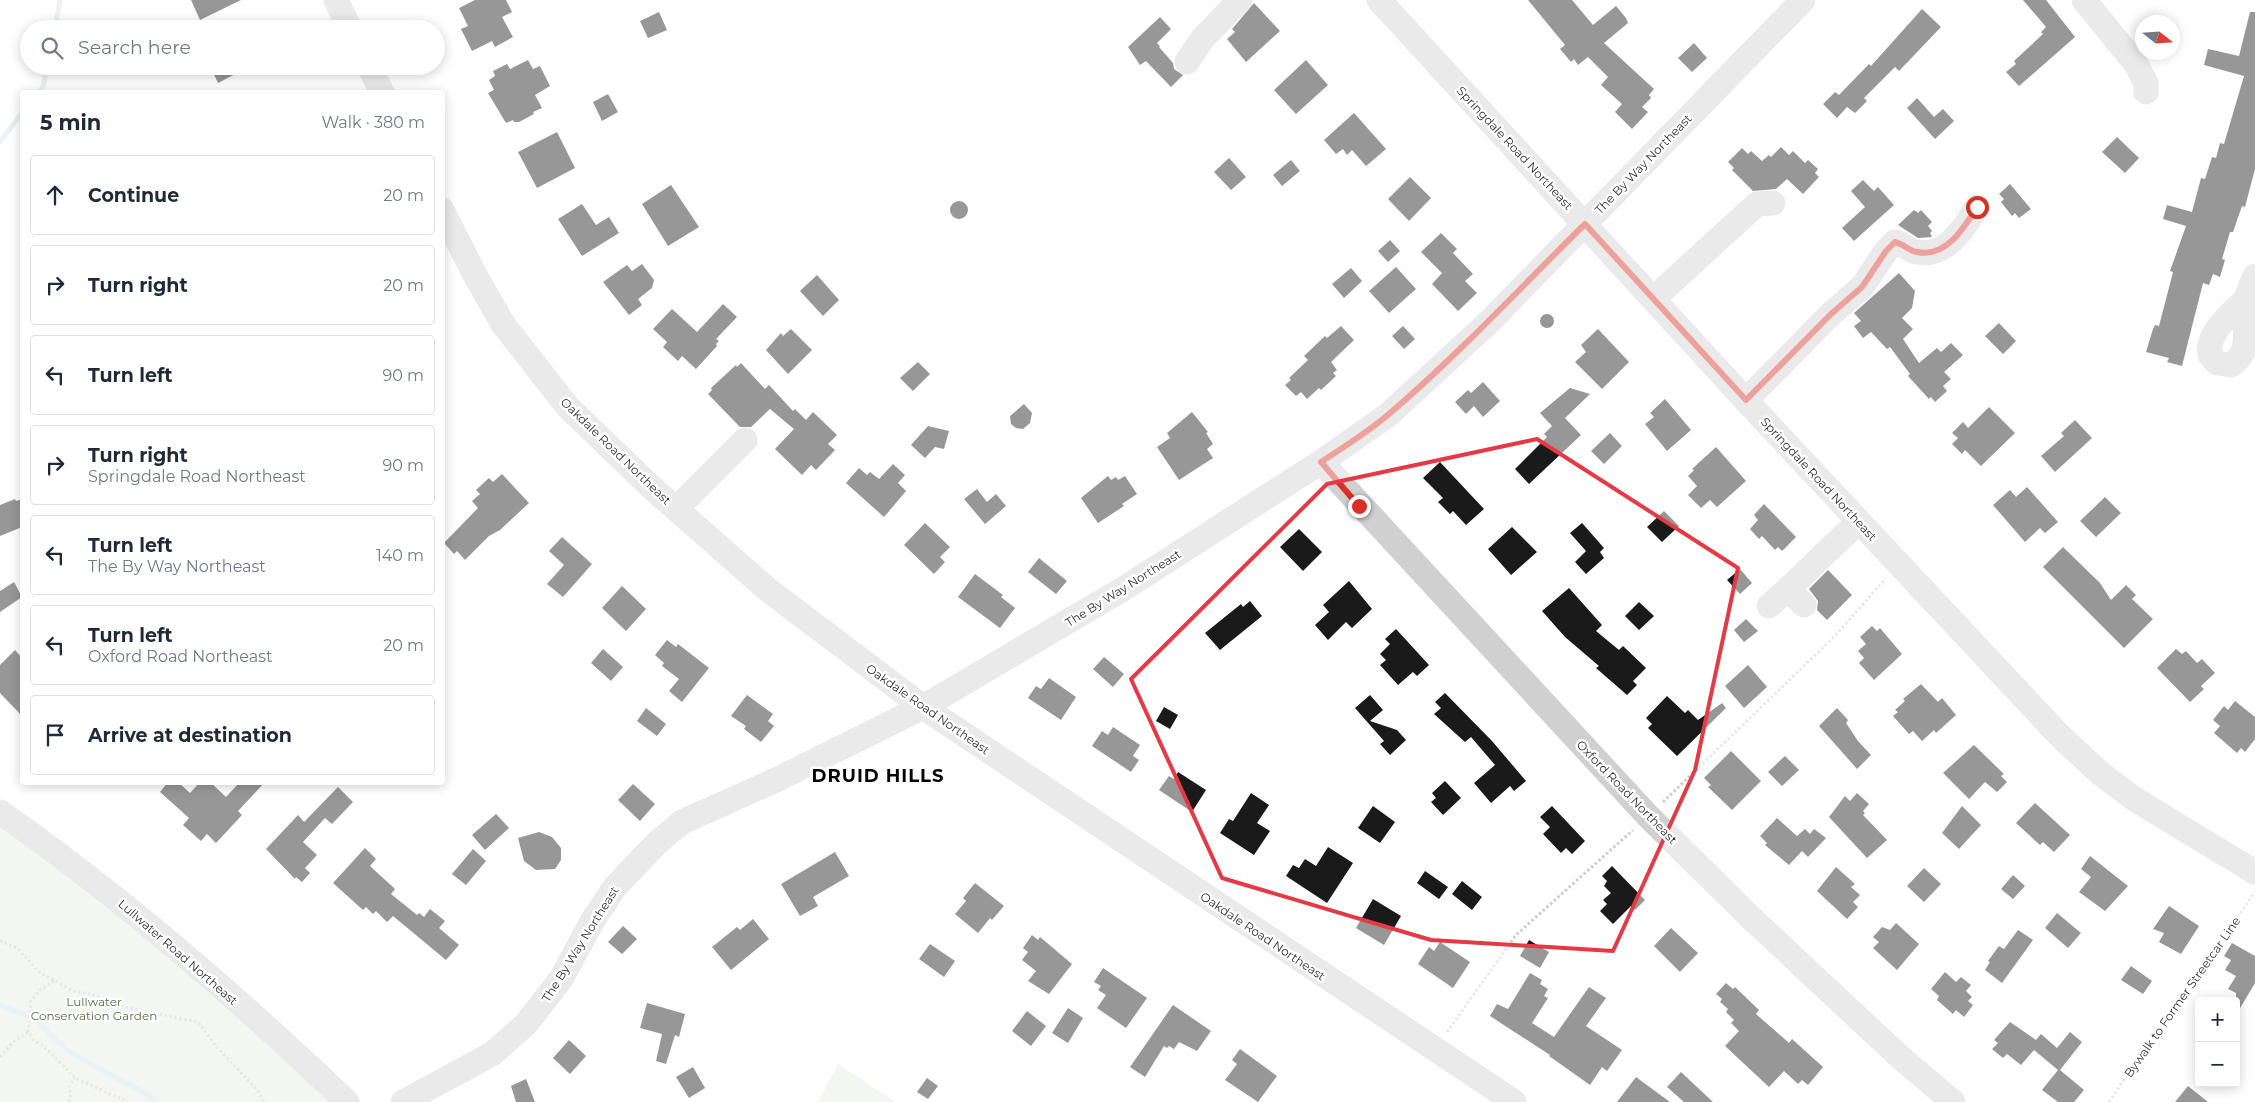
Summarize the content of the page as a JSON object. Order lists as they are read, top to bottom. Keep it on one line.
{"streets":{"street":["Springdale Road Northeast","The By Way Northeast","Oakdale Road Northeast","Oxford Road Northeast","Lullwater Road Northeast"],"path":["Bywalk to Former Streetcar Line"]},"crossings":[["Springdale Road Northeast","The By Way Northeast"],["The By Way Northeast","Oakdale Road Northeast"],["The By Way Northeast","Oxford Road Northeast"]],"districts":["DRUID HILLS"],"parks":["Lullwater Conservation Garden"],"north":"right","page":{"search":"Search here","heading":["5 min","Walk · 380 m"],"list":[["Continue","20 m"],["Turn right","20 m"],["Turn left","90 m"],["Turn right","Springdale Road Northeast","90 m"],["Turn left","The By Way Northeast","140 m"],["Turn left","Oxford Road Northeast","20 m"],"Arrive at destination"],"map_buttons":["+","−"]}}
